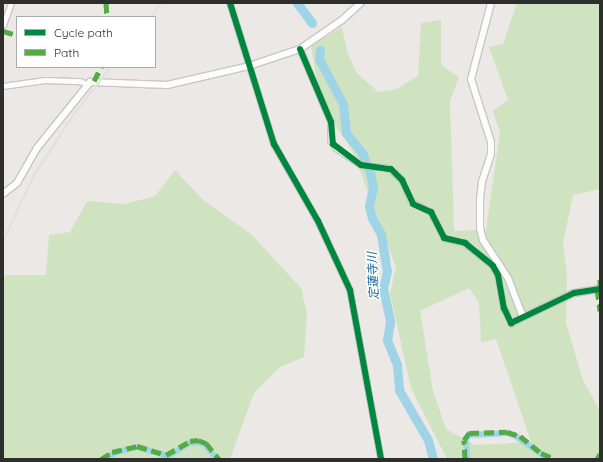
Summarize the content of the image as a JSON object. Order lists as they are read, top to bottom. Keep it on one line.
{"water":["定蓮寺川"],"legend":["Cycle path","Path"]}
